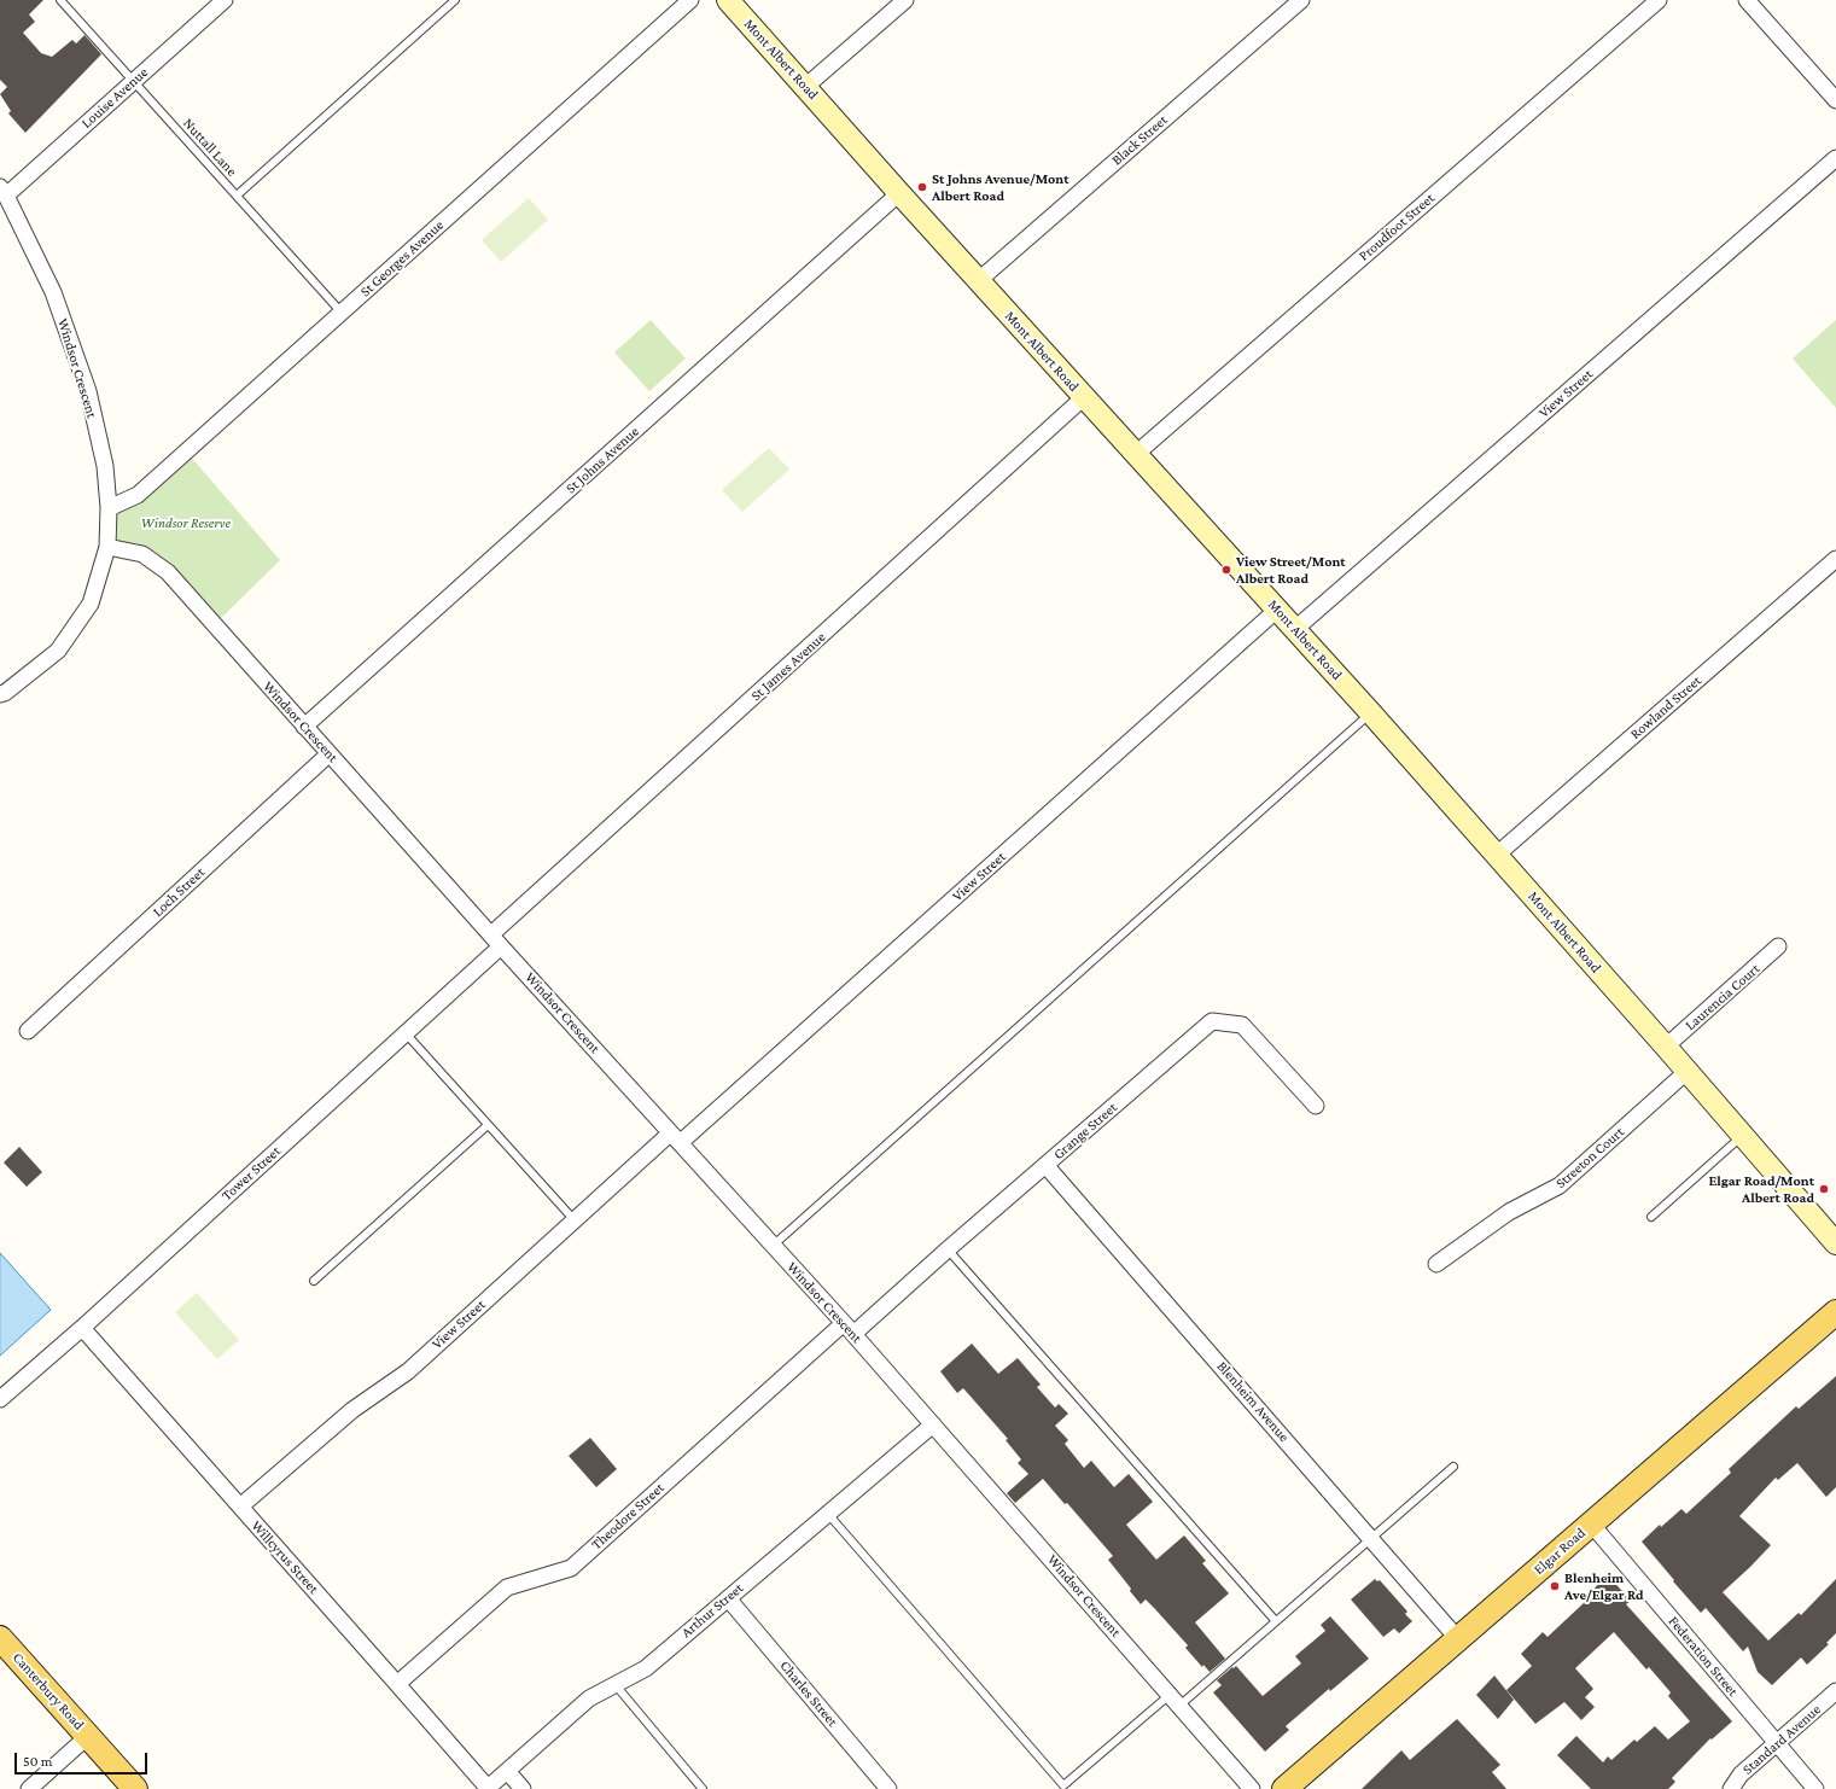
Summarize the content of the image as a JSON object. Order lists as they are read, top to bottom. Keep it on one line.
{"streets":{"main road":["Mont Albert Road","Elgar Road","Canterbury Road"],"street":["Louise Avenue","Black Street","Proudfoot Street","St Georges Avenue","Windsor Crescent","View Street","St Johns Avenue","St James Avenue","Rowland Street","Loch Street","Laurencia Court","Grange Street","Streeton Court","Tower Street","Blenheim Avenue","Theodore Street","Willcyrus Street","Arthur Street","Federation Street","Charles Street","Standard Avenue"],"lane":["Nuttall Lane"]},"crossings":[["Mont Albert Road","Black Street"],["Mont Albert Road","Proudfoot Street"],["Mont Albert Road","View Street"],["Mont Albert Road","St Johns Avenue"],["Mont Albert Road","St James Avenue"],["Mont Albert Road","Rowland Street"],["Mont Albert Road","Laurencia Court"],["Mont Albert Road","Streeton Court"],["Louise Avenue","Nuttall Lane"],["Louise Avenue","Windsor Crescent"],["Nuttall Lane","St Georges Avenue"],["St Georges Avenue","Windsor Crescent"],["Windsor Crescent","View Street"],["Windsor Crescent","St Johns Avenue"],["Windsor Crescent","St James Avenue"],["Windsor Crescent","Loch Street"],["Windsor Crescent","Grange Street"],["Windsor Crescent","Tower Street"],["Windsor Crescent","Theodore Street"],["Windsor Crescent","Arthur Street"],["View Street","Willcyrus Street"],["St James Avenue","Tower Street"],["Grange Street","Blenheim Avenue"],["Grange Street","Theodore Street"],["Tower Street","Willcyrus Street"],["Blenheim Avenue","Elgar Road"],["Theodore Street","Willcyrus Street"],["Elgar Road","Federation Street"],["Willcyrus Street","Arthur Street"],["Arthur Street","Charles Street"],["Federation Street","Standard Avenue"]],"parks":["Windsor Reserve"],"places":["St Johns Avenue/Mont Albert Road","View Street/Mont Albert Road","Elgar Road/Mont Albert Road","Blenheim Ave/Elgar Rd"],"scale_bar":"50 m"}
